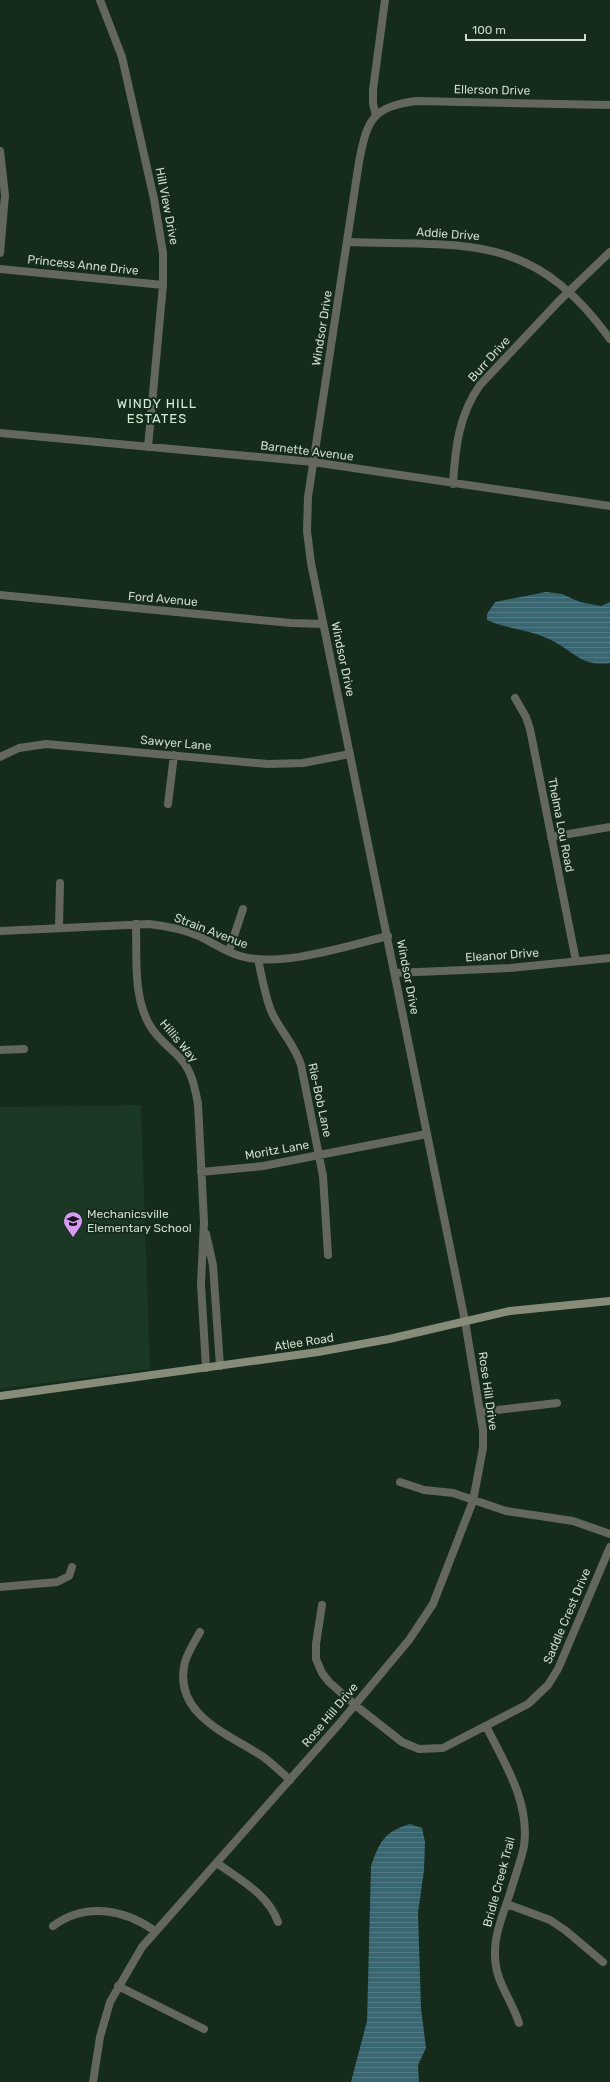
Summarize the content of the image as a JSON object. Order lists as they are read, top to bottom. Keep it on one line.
{"streets":{"main road":["Atlee Road"],"street":["Ellerson Drive","Hill View Drive","Addie Drive","Princess Anne Drive","Windsor Drive","Burr Drive","Barnette Avenue","Ford Avenue","Sawyer Lane","Thelma Lou Road","Strain Avenue","Eleanor Drive","Hillis Way","Rie-Bob Lane","Moritz Lane","Rose Hill Drive","Saddle Crest Drive","Bridle Creek Trail"]},"crossings":[["Ellerson Drive","Windsor Drive"],["Hill View Drive","Princess Anne Drive"],["Hill View Drive","Barnette Avenue"],["Addie Drive","Windsor Drive"],["Addie Drive","Burr Drive"],["Windsor Drive","Barnette Avenue"],["Windsor Drive","Ford Avenue"],["Windsor Drive","Sawyer Lane"],["Windsor Drive","Strain Avenue"],["Windsor Drive","Eleanor Drive"],["Windsor Drive","Moritz Lane"],["Windsor Drive","Atlee Road"],["Windsor Drive","Rose Hill Drive"],["Burr Drive","Barnette Avenue"],["Thelma Lou Road","Eleanor Drive"],["Strain Avenue","Hillis Way"],["Strain Avenue","Rie-Bob Lane"],["Hillis Way","Moritz Lane"],["Hillis Way","Atlee Road"],["Rie-Bob Lane","Moritz Lane"],["Atlee Road","Rose Hill Drive"],["Rose Hill Drive","Saddle Crest Drive"],["Saddle Crest Drive","Bridle Creek Trail"]],"districts":["WINDY HILL ESTATES"],"places":{"school or university":["Mechanicsville Elementary School"]},"scale_bar":"100 m"}
